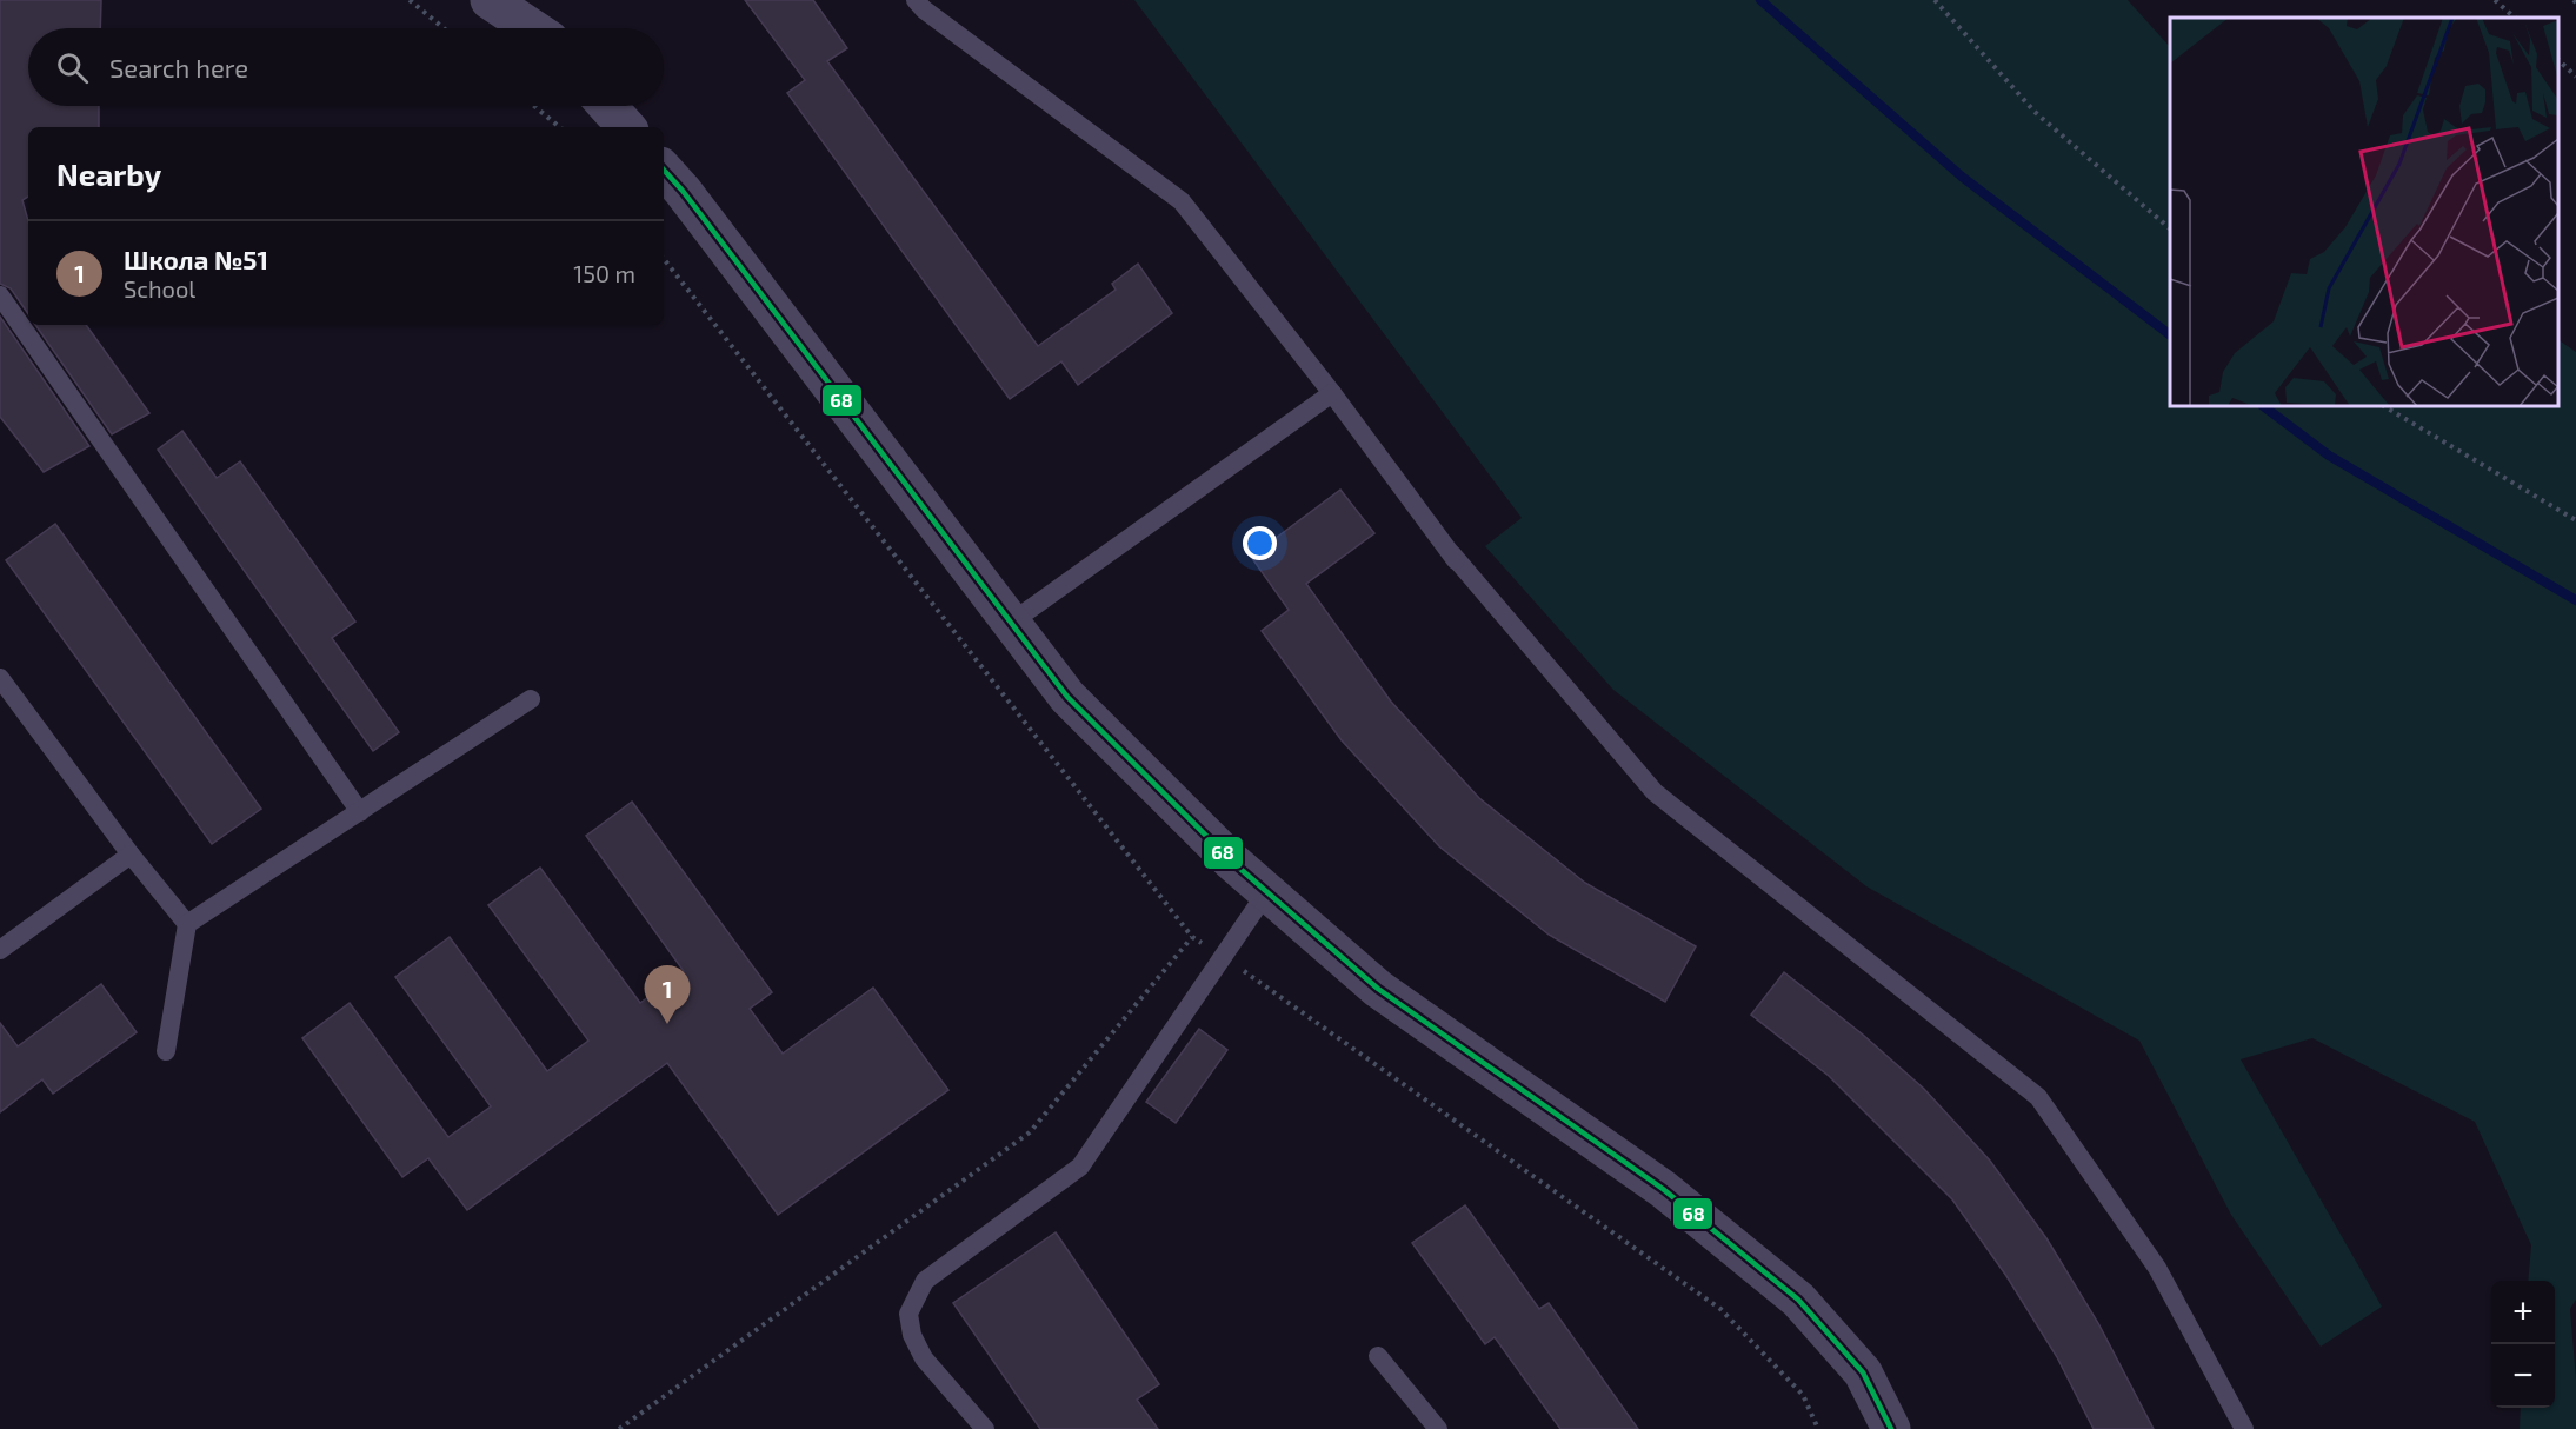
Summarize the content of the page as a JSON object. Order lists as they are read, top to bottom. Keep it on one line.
{"lines":["transit line 68"],"page":{"search":"Search here","heading":"Nearby","list":[{"mark":"1","name":"Школа №51","note":"School","value":"150 m"}],"pins":"1","map_buttons":["+","−"]}}
